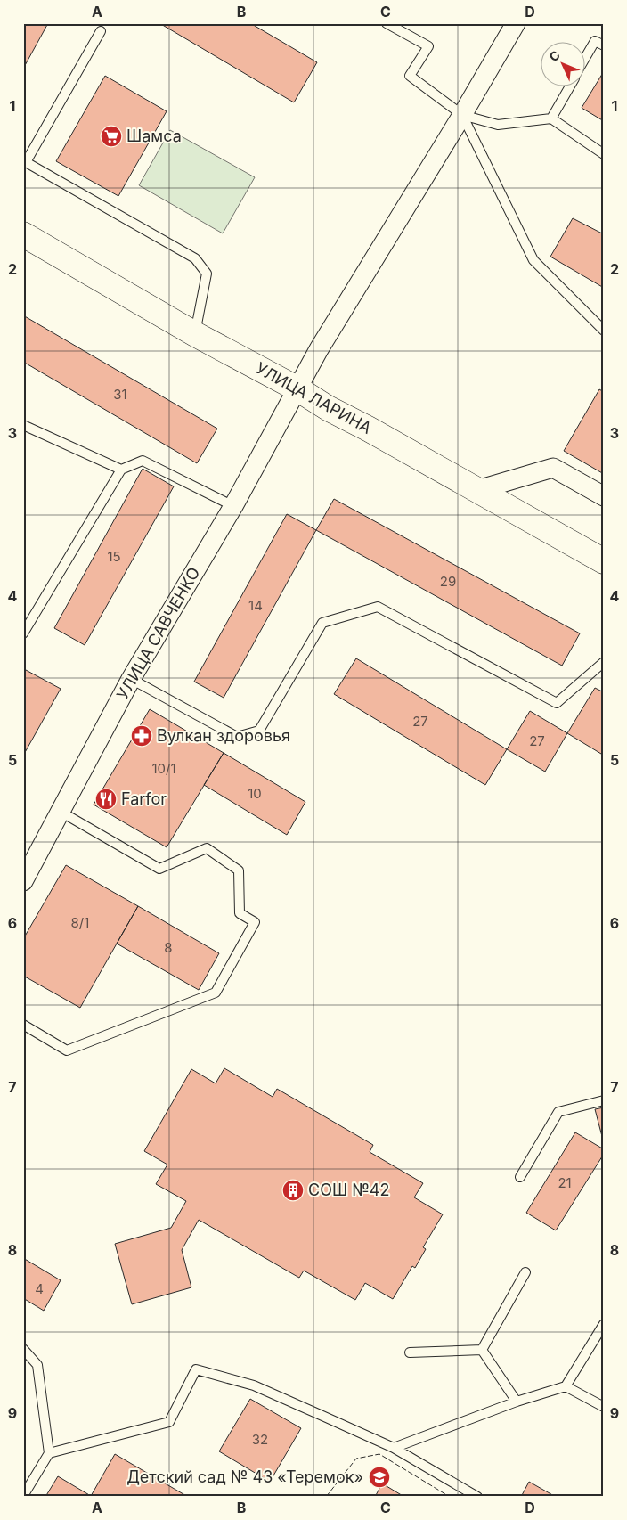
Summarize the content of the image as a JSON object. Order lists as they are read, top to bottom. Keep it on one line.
{"streets":{"main road":["УЛИЦА ЛАРИНА"],"street":["УЛИЦА САВЧЕНКО"]},"crossings":[["УЛИЦА ЛАРИНА","УЛИЦА САВЧЕНКО"]],"places":{"supermarket":["Шамса"],"pharmacy":["Вулкан здоровья"],"restaurant":["Farfor"],"building":["СОШ №42"],"school or university":["Детский сад № 43 «Теремок»"]},"house_numbers":["31","15","29","14","27","27","10/1","10","8/1","8","21","4","32"],"north":"top left","grid":{"columns":["A","B","C","D"],"rows":["1","2","3","4","5","6","7","8","9"]}}
